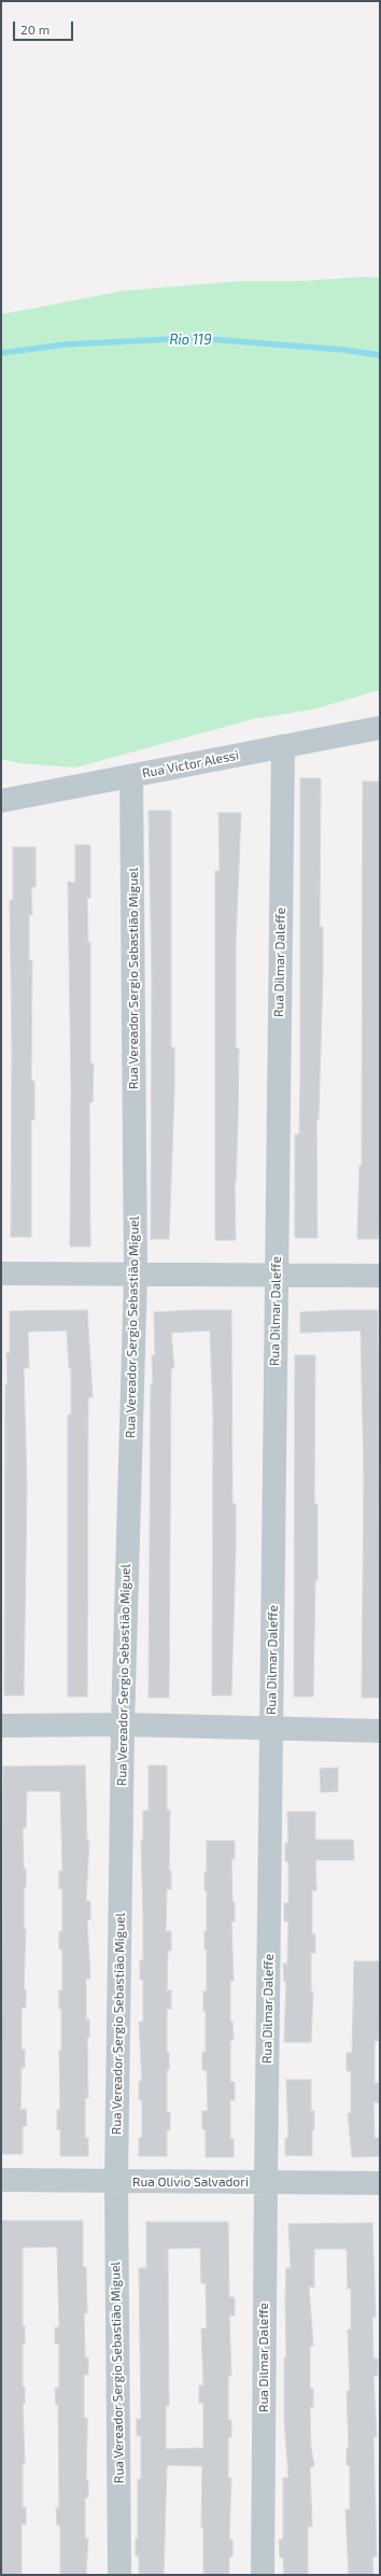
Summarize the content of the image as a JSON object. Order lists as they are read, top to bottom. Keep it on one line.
{"streets":{"street":["Rua Victor Alessi","Rua Dilmar Daleffe","Rua Vereador Sergio Sebastião Miguel","Rua Olivio Salvadori"]},"crossings":[["Rua Victor Alessi","Rua Dilmar Daleffe"],["Rua Victor Alessi","Rua Vereador Sergio Sebastião Miguel"],["Rua Dilmar Daleffe","Rua Olivio Salvadori"],["Rua Vereador Sergio Sebastião Miguel","Rua Olivio Salvadori"]],"water":["Rio 119"],"scale_bar":"20 m"}
